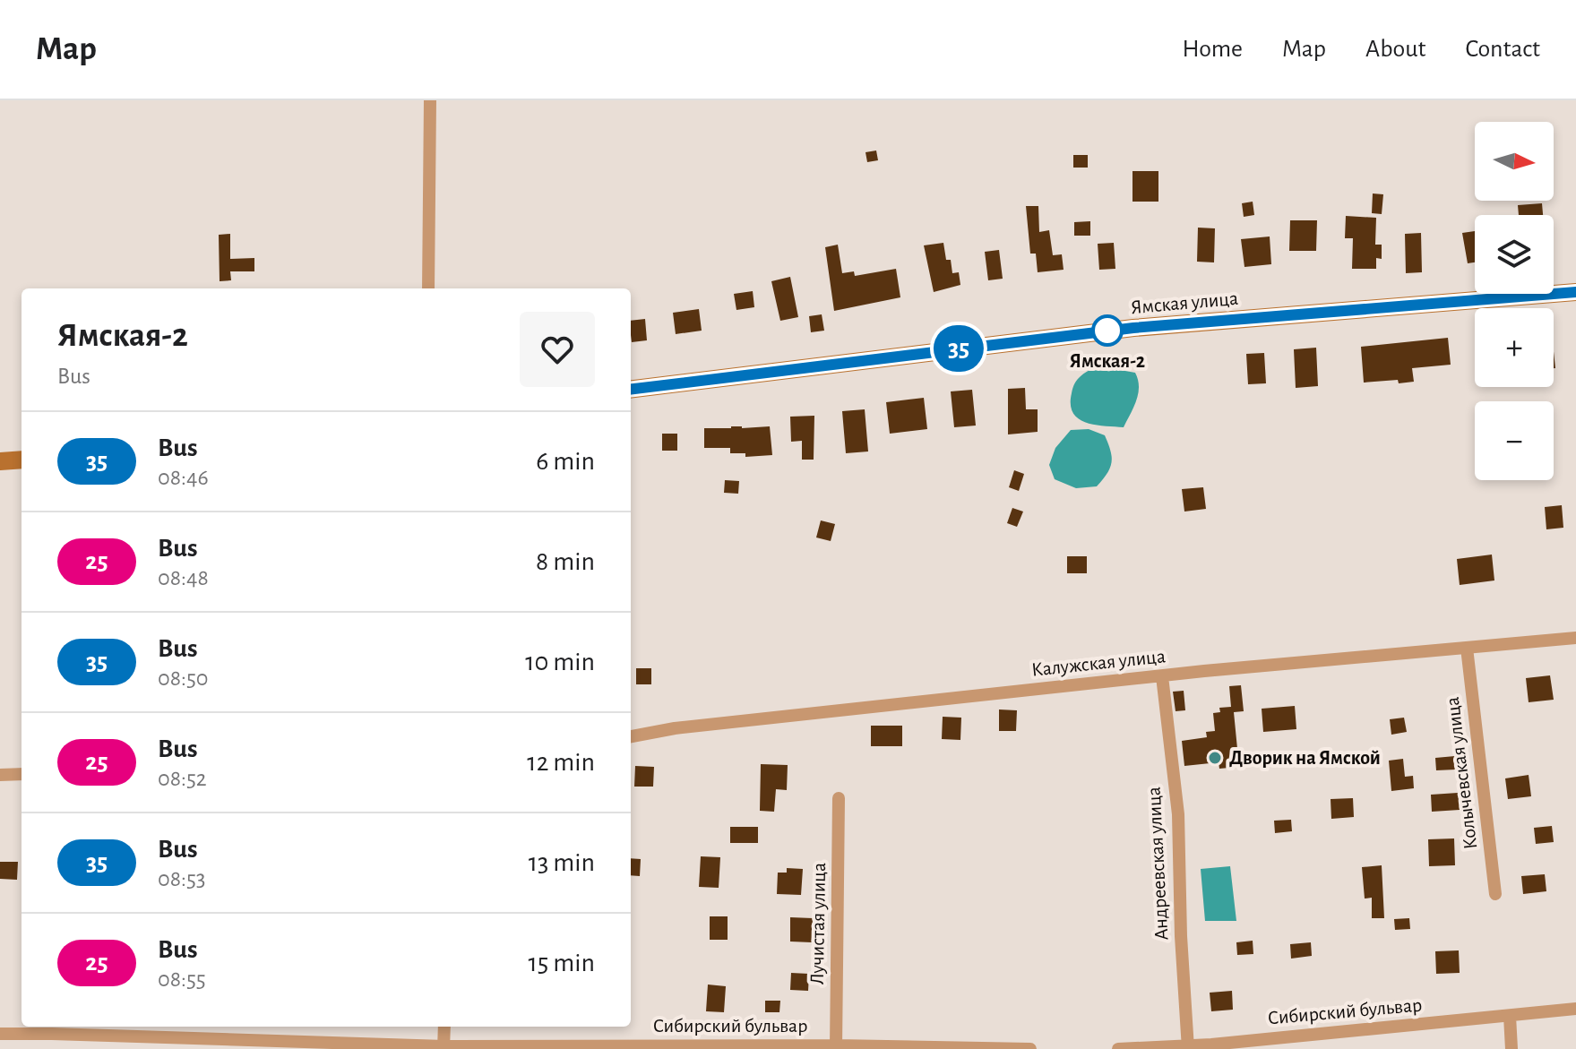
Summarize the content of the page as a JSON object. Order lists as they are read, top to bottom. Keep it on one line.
{"streets":{"main road":["Ямская улица"],"street":["Калужская улица","Колычевская улица","Андреевская улица","Лучистая улица","Сибирский бульвар"]},"crossings":[["Калужская улица","Колычевская улица"],["Калужская улица","Андреевская улица"],["Андреевская улица","Сибирский бульвар"],["Лучистая улица","Сибирский бульвар"]],"places":["Ямская-2","Дворик на Ямской"],"lines":["bus line 35"],"north":"right","page":{"header":"Map","nav":["Home","Map","About","Contact"],"on_map":"35","map_buttons":["+","−"],"heading":["Ямская-2","Bus"],"list":[{"mark":"35","name":"Bus","note":"08:46","value":"6 min"},{"mark":"25","name":"Bus","note":"08:48","value":"8 min"},{"mark":"35","name":"Bus","note":"08:50","value":"10 min"},{"mark":"25","name":"Bus","note":"08:52","value":"12 min"},{"mark":"35","name":"Bus","note":"08:53","value":"13 min"},{"mark":"25","name":"Bus","note":"08:55","value":"15 min"}]}}
